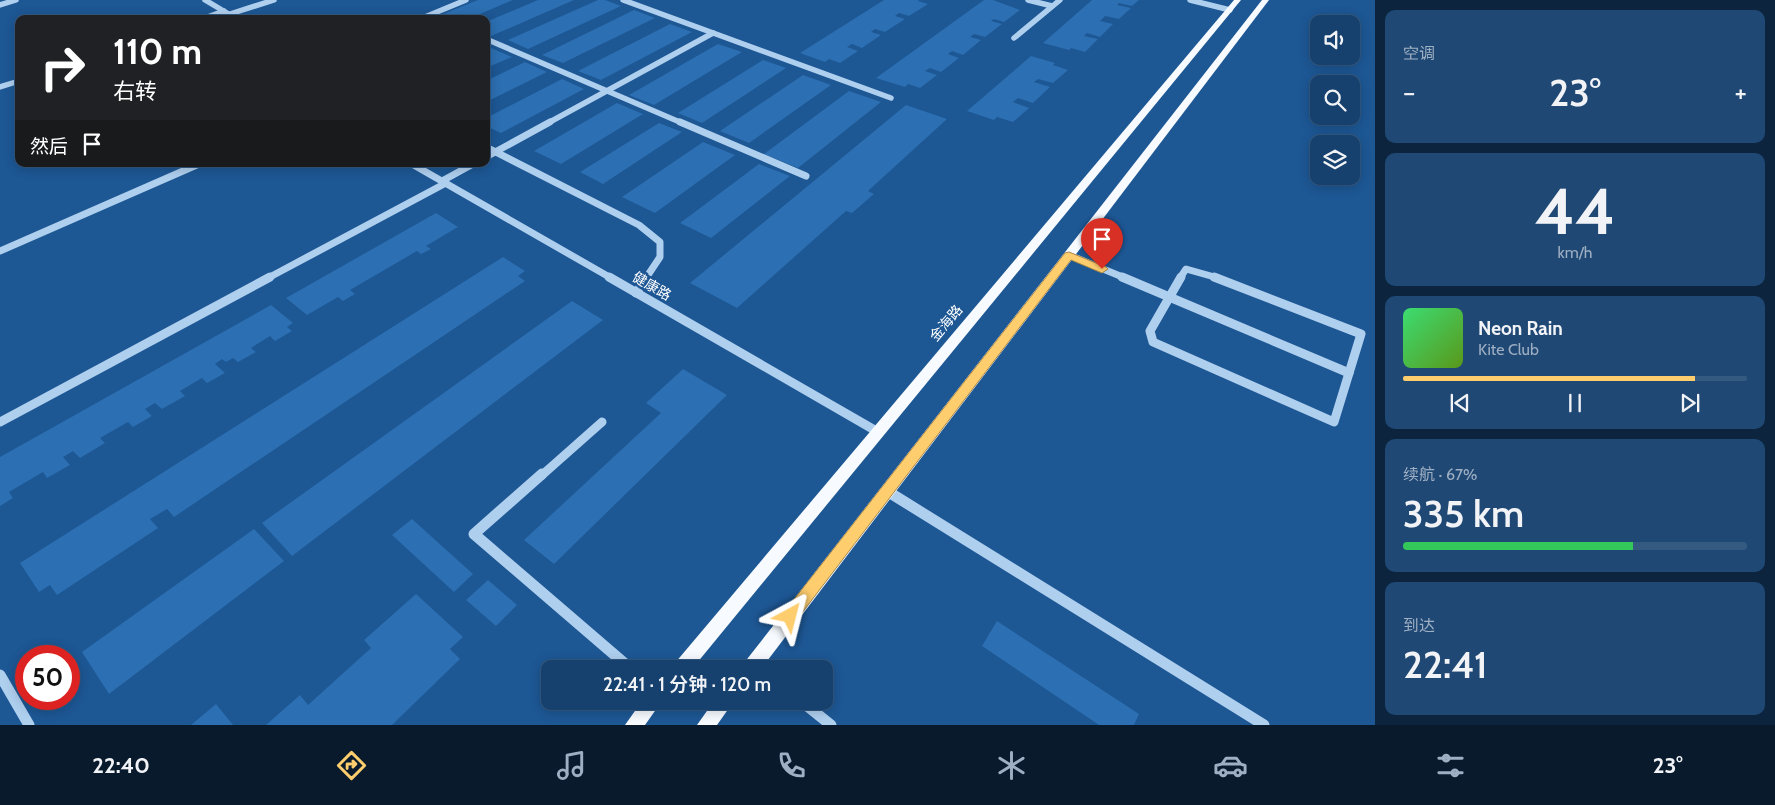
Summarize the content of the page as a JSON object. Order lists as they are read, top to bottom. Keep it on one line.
{"streets":{"main road":["金海路"],"street":["健康路"]},"crossings":[["健康路","金海路"]],"page":{"tile":["空调",["44","km/h"],["续航 · 67%","335 km"],["到达","22:41"]],"turn":["110 m","右转"],"heat":["−","23°","+"],"then":"然后","song":["Neon Rain","Kite Club"],"limit":"50","trip":"22:41 · 1 分钟 · 120 m","tabs":["22:40","23°"]}}
